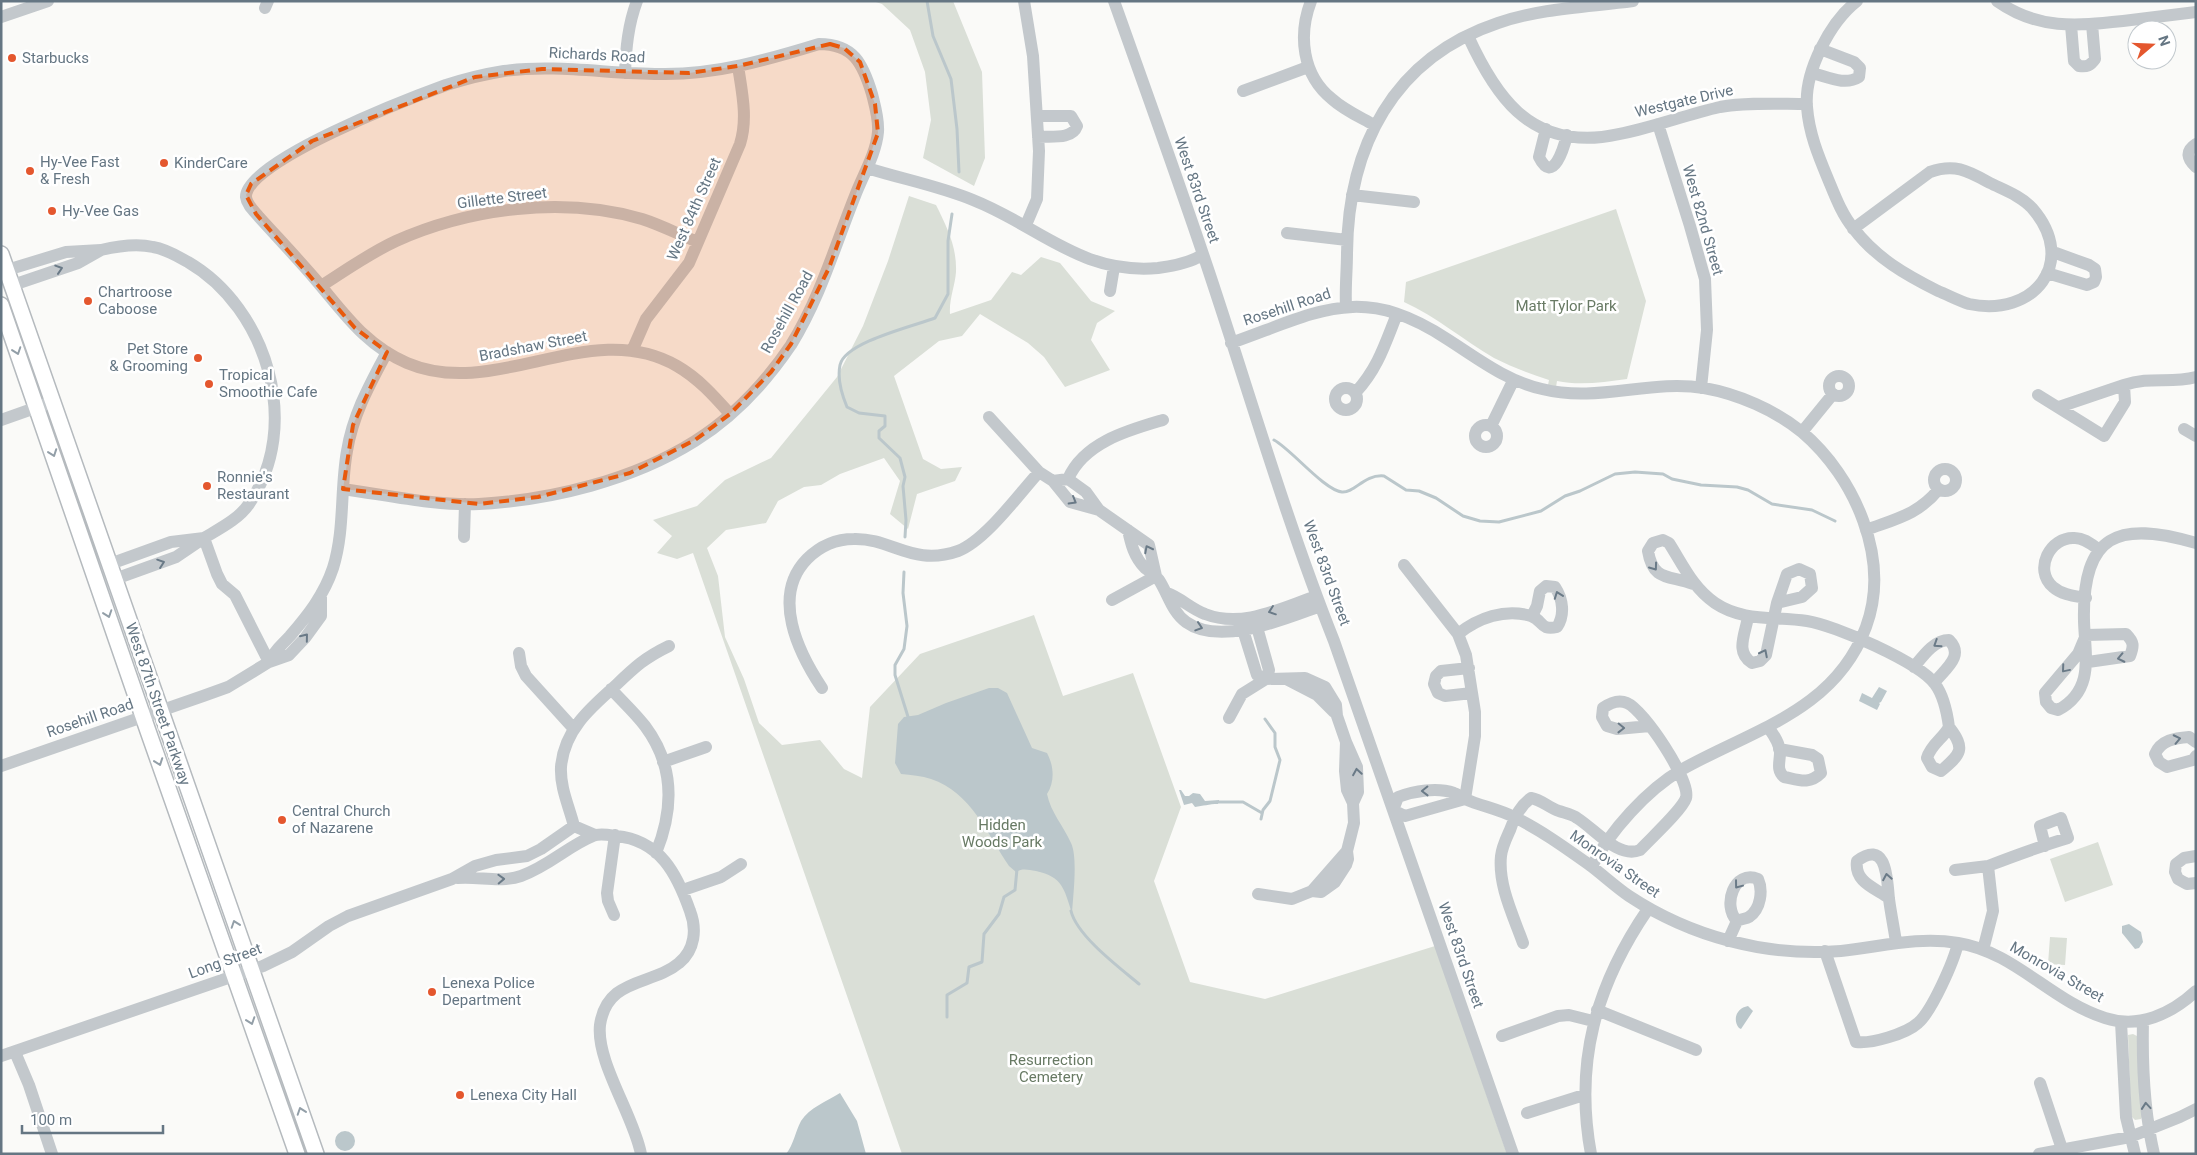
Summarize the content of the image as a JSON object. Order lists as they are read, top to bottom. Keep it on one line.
{"streets":{"main road":["West 87th Street Parkway"],"street":["Richards Road","Westgate Drive","West 83rd Street","Gillette Street","West 84th Street","West 82nd Street","Rosehill Road","Bradshaw Street","Monrovia Street","Long Street"]},"crossings":[["Richards Road","West 84th Street"],["Richards Road","Rosehill Road"],["Richards Road","Bradshaw Street"],["Westgate Drive","West 82nd Street"],["Westgate Drive","Rosehill Road"],["West 83rd Street","Rosehill Road"],["West 83rd Street","Monrovia Street"],["Gillette Street","West 84th Street"],["Gillette Street","Bradshaw Street"],["West 84th Street","Bradshaw Street"],["Rosehill Road","Bradshaw Street"],["Rosehill Road","West 87th Street Parkway"],["West 87th Street Parkway","Long Street"]],"parks":["Matt Tylor Park","Hidden Woods Park","Resurrection Cemetery"],"places":["Starbucks","KinderCare","Hy-Vee Fast & Fresh","Hy-Vee Gas","Chartroose Caboose","Pet Store & Grooming","Tropical Smoothie Cafe","Ronnie's Restaurant","Central Church of Nazarene","Lenexa Police Department","Lenexa City Hall"],"scale_bar":"100 m","north":"right"}
